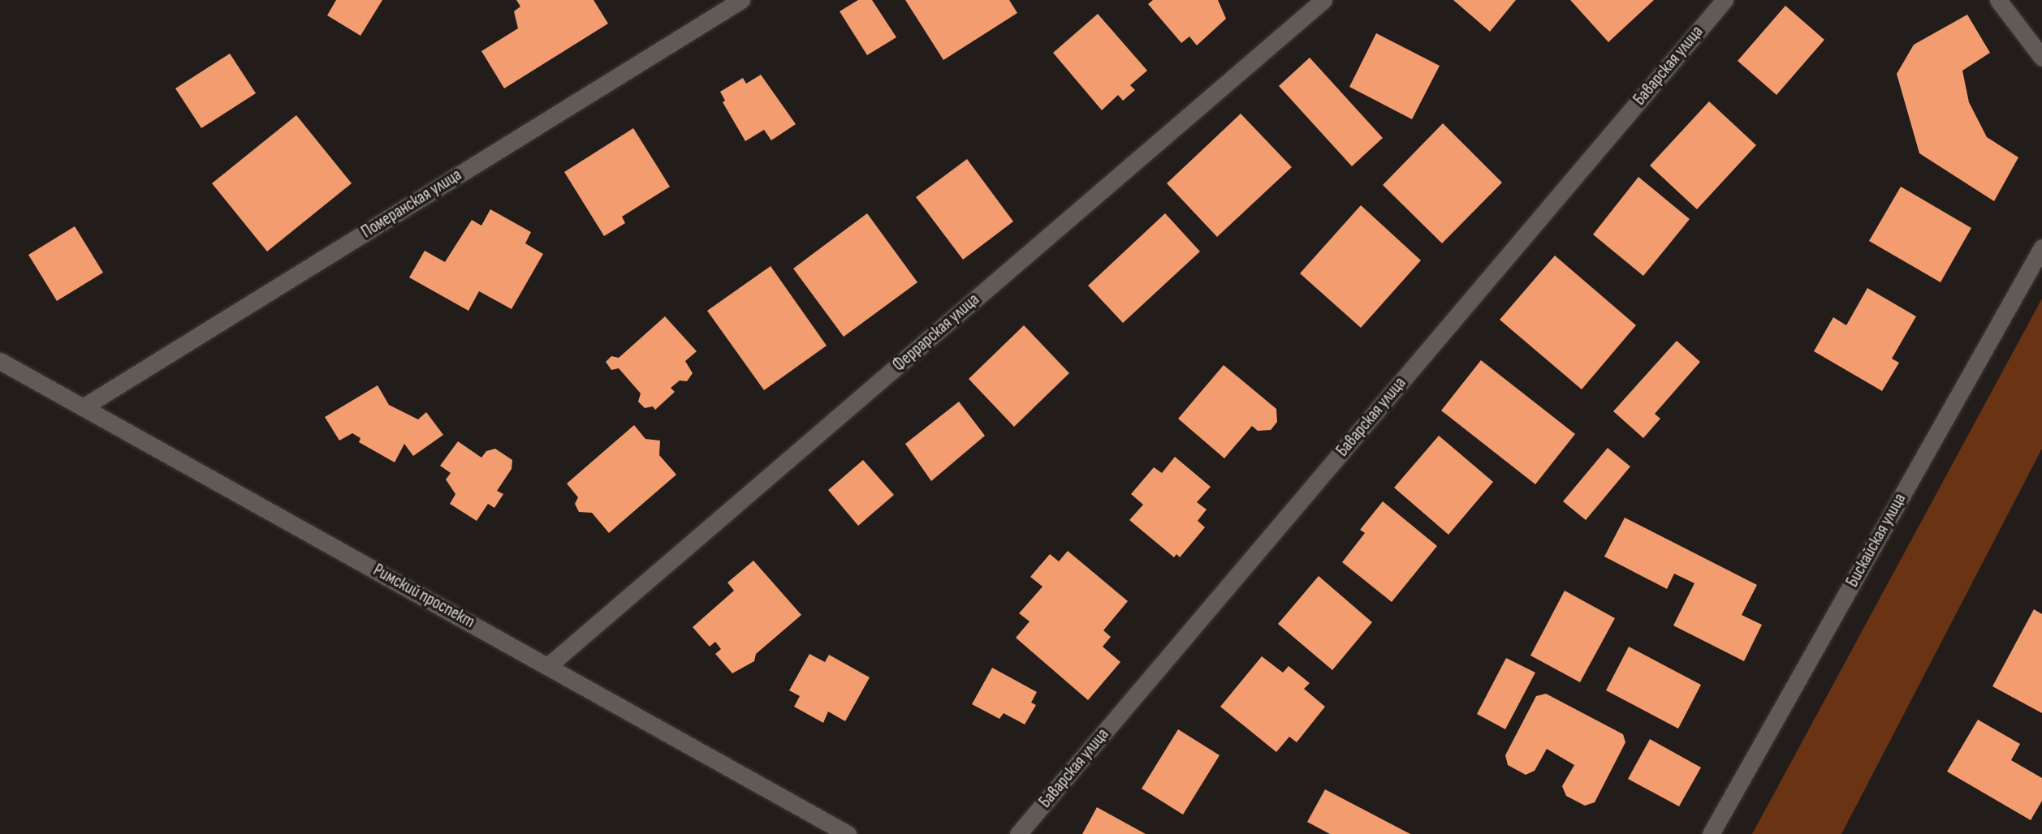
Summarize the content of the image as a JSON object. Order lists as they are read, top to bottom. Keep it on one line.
{"streets":{"street":["Баварская улица","Померанская улица","Феррарская улица","Бискайская улица","Римский проспект"]},"crossings":[["Померанская улица","Римский проспект"],["Феррарская улица","Римский проспект"]]}
